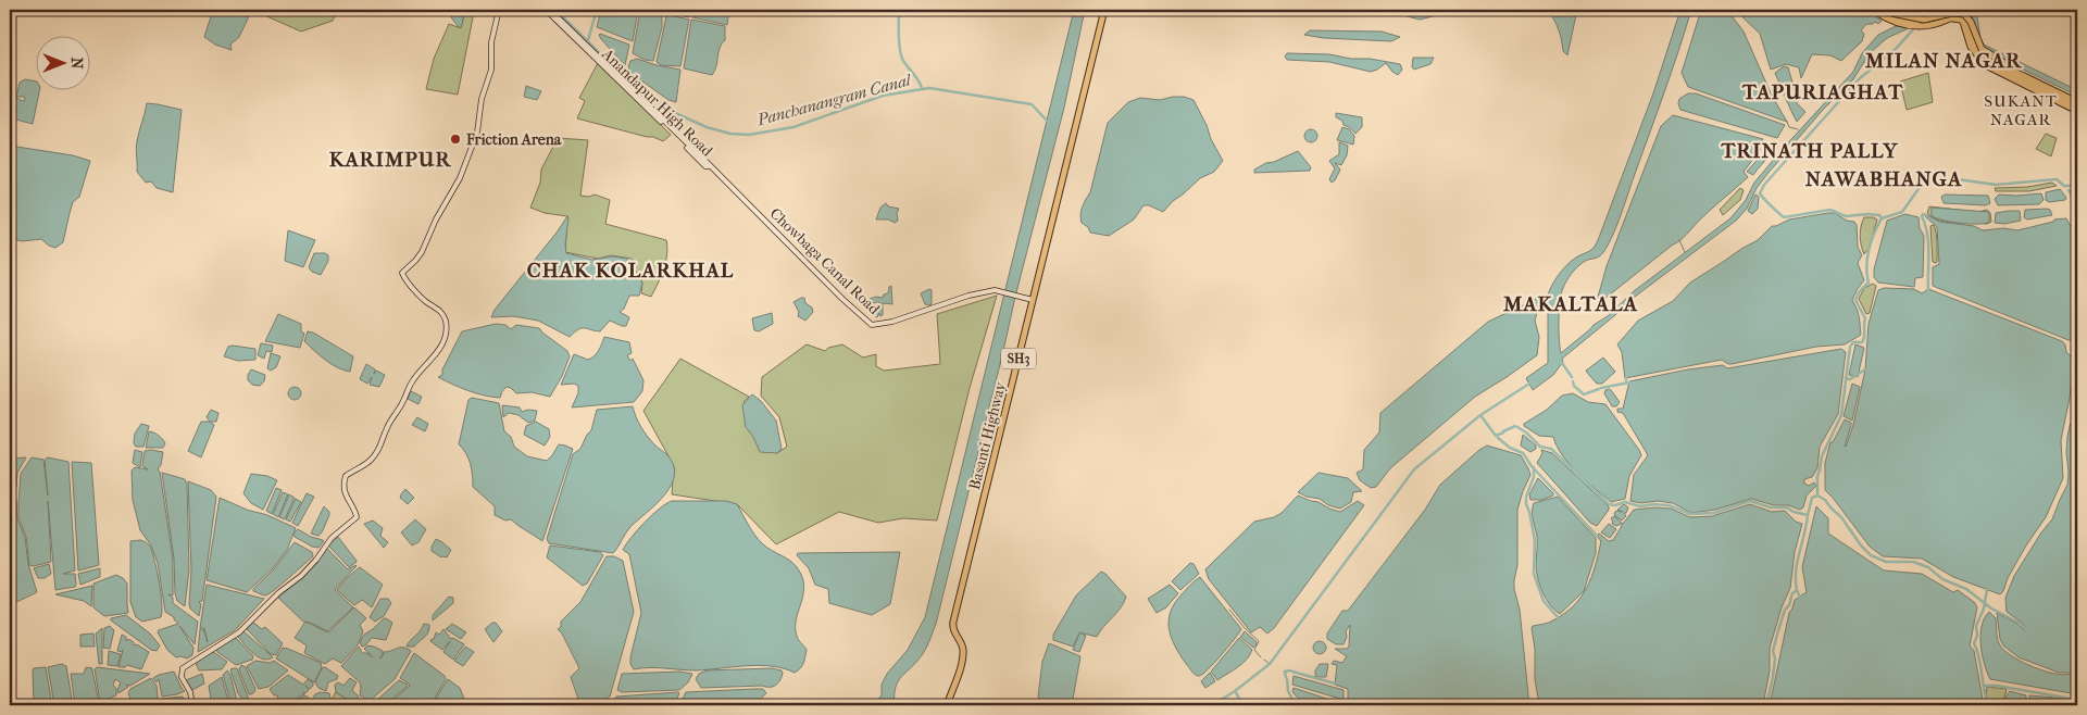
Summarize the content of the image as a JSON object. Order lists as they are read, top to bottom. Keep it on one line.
{"streets":{"main road":["Anandapur High Road","Chowbaga Canal Road","SH3","Basanti Highway"]},"crossings":[["Anandapur High Road","Chowbaga Canal Road"],["Chowbaga Canal Road","Basanti Highway"]],"districts":["MILAN NAGAR","TAPURIAGHAT","SUKANT NAGAR","TRINATH PALLY","KARIMPUR","NAWABHANGA","CHAK KOLARKHAL","MAKALTALA"],"water":["Panchanangram Canal"],"places":["Friction Arena"],"north":"right"}
